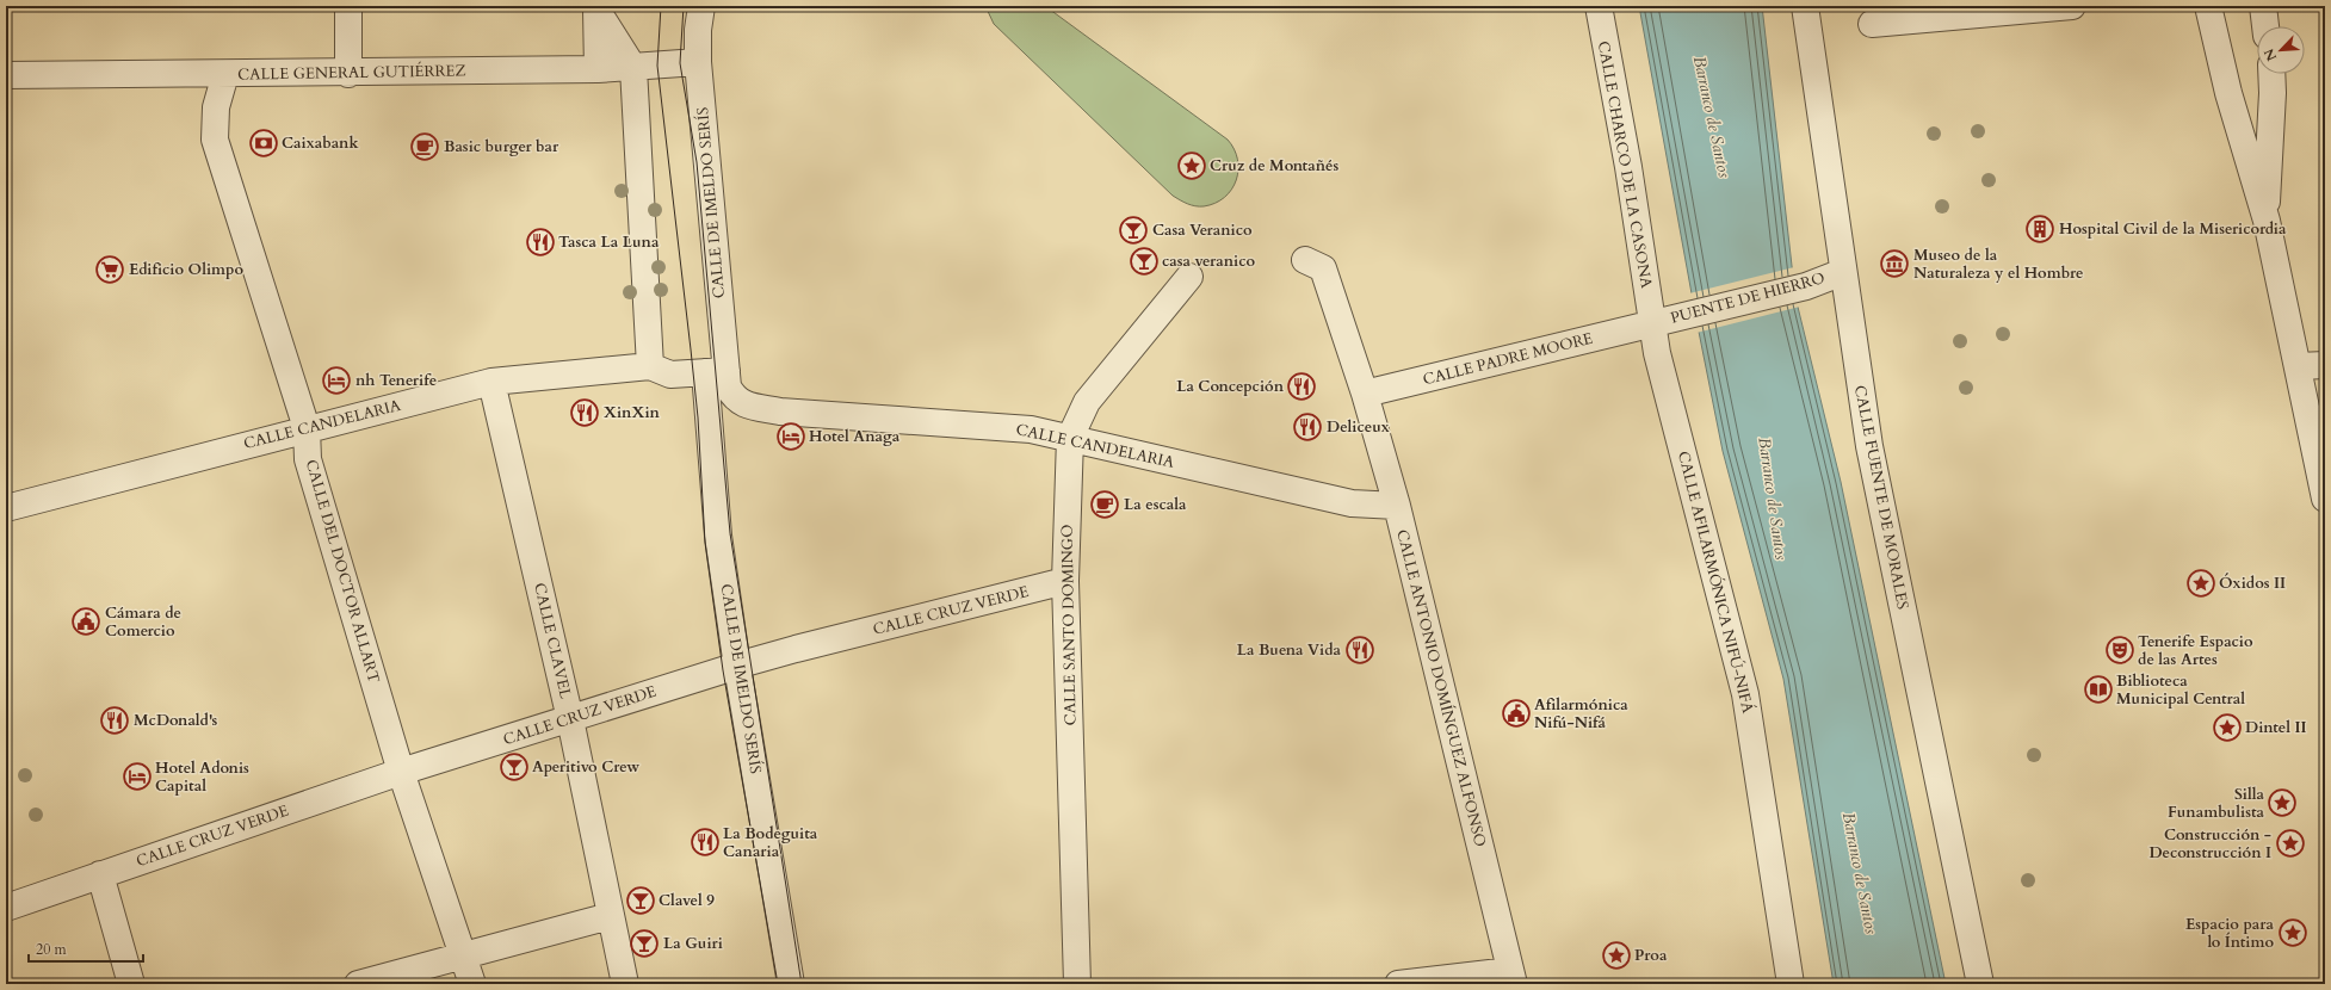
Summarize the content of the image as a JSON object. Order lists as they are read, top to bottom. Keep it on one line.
{"streets":{"street":["CALLE GENERAL GUTIÉRREZ","CALLE CHARCO DE LA CASONA","CALLE DE IMELDO SERÍS","PUENTE DE HIERRO","CALLE PADRE MOORE","CALLE CANDELARIA","CALLE FUENTE DE MORALES","CALLE DEL DOCTOR ALLART","CALLE AFILARMÓNICA NIFÚ-NIFÁ","CALLE CRUZ VERDE","CALLE SANTO DOMINGO","CALLE CLAVEL","CALLE ANTONIO DOMÍNGUEZ ALFONSO"]},"crossings":[["CALLE GENERAL GUTIÉRREZ","CALLE DE IMELDO SERÍS"],["CALLE GENERAL GUTIÉRREZ","CALLE DEL DOCTOR ALLART"],["CALLE CHARCO DE LA CASONA","PUENTE DE HIERRO"],["CALLE CHARCO DE LA CASONA","CALLE PADRE MOORE"],["CALLE CHARCO DE LA CASONA","CALLE AFILARMÓNICA NIFÚ-NIFÁ"],["CALLE DE IMELDO SERÍS","CALLE CANDELARIA"],["CALLE DE IMELDO SERÍS","CALLE CRUZ VERDE"],["PUENTE DE HIERRO","CALLE PADRE MOORE"],["PUENTE DE HIERRO","CALLE FUENTE DE MORALES"],["PUENTE DE HIERRO","CALLE AFILARMÓNICA NIFÚ-NIFÁ"],["CALLE PADRE MOORE","CALLE AFILARMÓNICA NIFÚ-NIFÁ"],["CALLE PADRE MOORE","CALLE ANTONIO DOMÍNGUEZ ALFONSO"],["CALLE CANDELARIA","CALLE DEL DOCTOR ALLART"],["CALLE CANDELARIA","CALLE SANTO DOMINGO"],["CALLE CANDELARIA","CALLE CLAVEL"],["CALLE CANDELARIA","CALLE ANTONIO DOMÍNGUEZ ALFONSO"],["CALLE DEL DOCTOR ALLART","CALLE CRUZ VERDE"],["CALLE CRUZ VERDE","CALLE SANTO DOMINGO"],["CALLE CRUZ VERDE","CALLE CLAVEL"]],"water":["Barranco de Santos"],"places":{"bank":["Caixabank"],"cafe":["Basic burger bar","La escala"],"place":["Cruz de Montañés","Óxidos II","Dintel II","Silla Funambulista","Construcción - Deconstrucción I","Espacio para lo Íntimo","Proa"],"building":["Hospital Civil de la Misericordia"],"bar":["Casa Veranico","casa veranico","Aperitivo Crew","Clavel 9","La Guiri"],"restaurant":["Tasca La Luna","La Concepción","XinXin","Deliceux","La Buena Vida","McDonald's","La Bodeguita Canaria"],"museum":["Museo de la Naturaleza y el Hombre"],"supermarket":["Edificio Olimpo"],"hotel":["nh Tenerife","Hotel Anaga","Hotel Adonis Capital"],"public building":["Cámara de Comercio","Afilarmónica Nifú-Nifá"],"theatre":["Tenerife Espacio de las Artes"],"library":["Biblioteca Municipal Central"]},"scale_bar":"20 m","north":"bottom left"}
